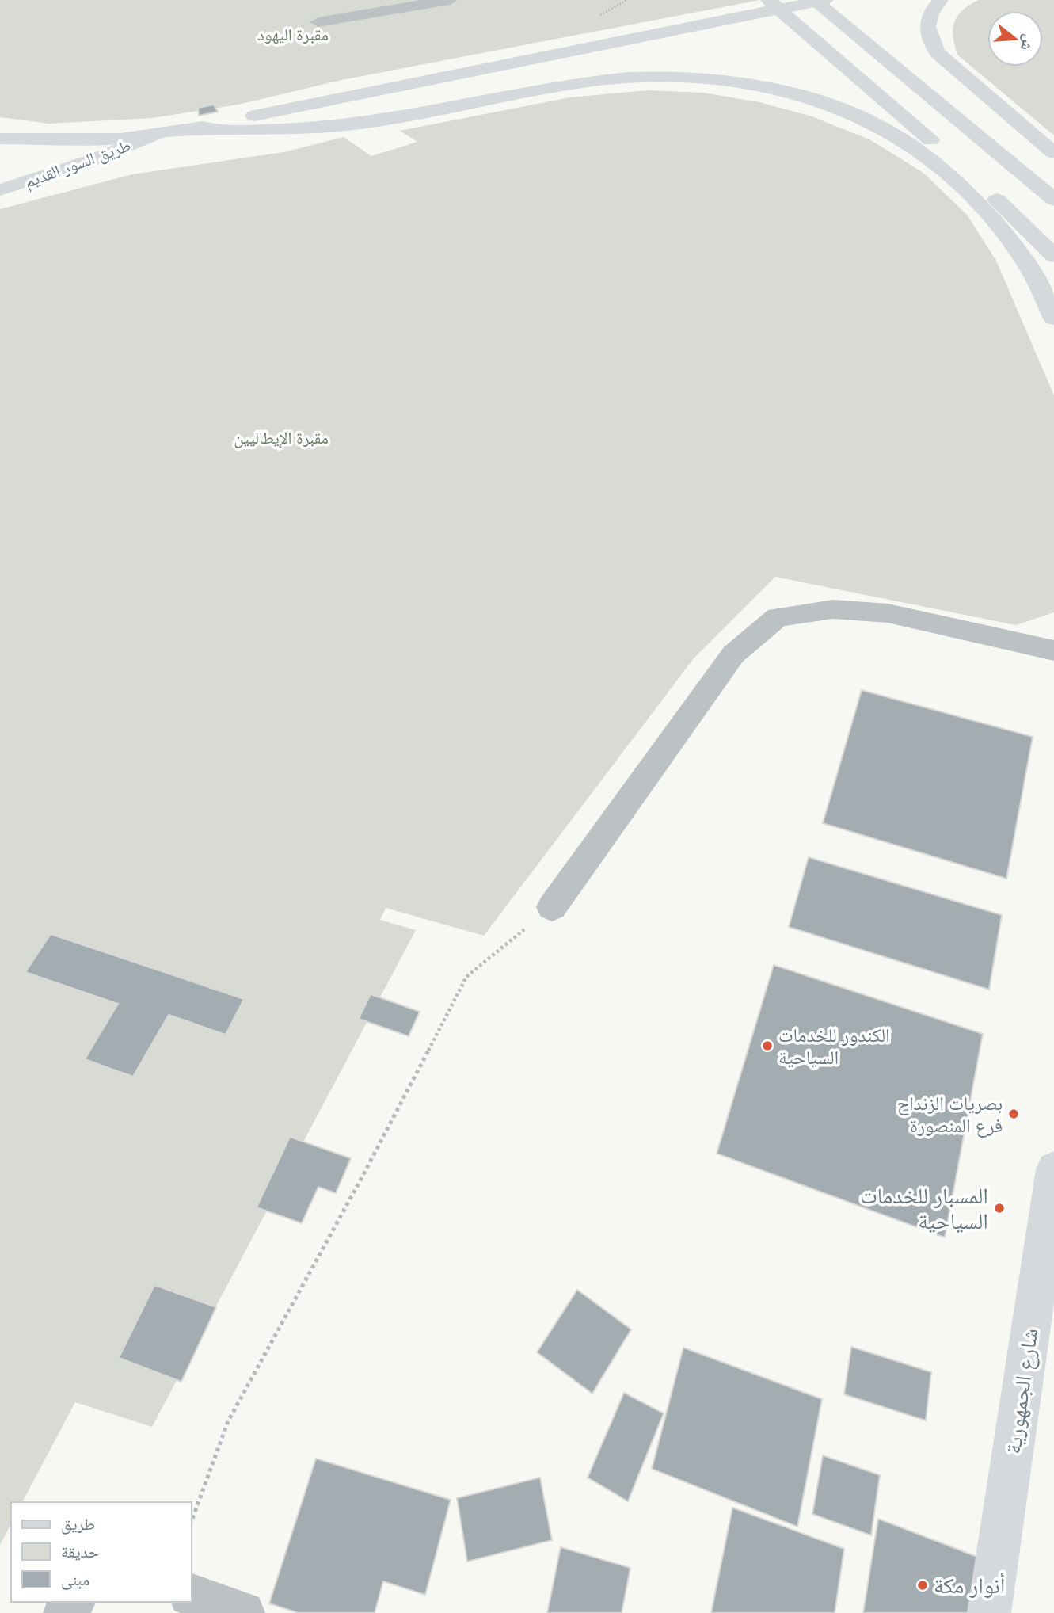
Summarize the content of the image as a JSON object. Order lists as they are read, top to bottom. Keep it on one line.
{"streets":{"main road":["طريق السور القديم","شارع الجمهورية"]},"parks":["مقبرة اليهود","مقبرة الإيطاليين"],"places":["الكندور للخدمات السياحية","بصريات الزنداح فرع المنصورة","المسبار للخدمات السياحية","أنوار مكة"],"legend":["طريق","حديقة","مبنى"],"north":"right"}
